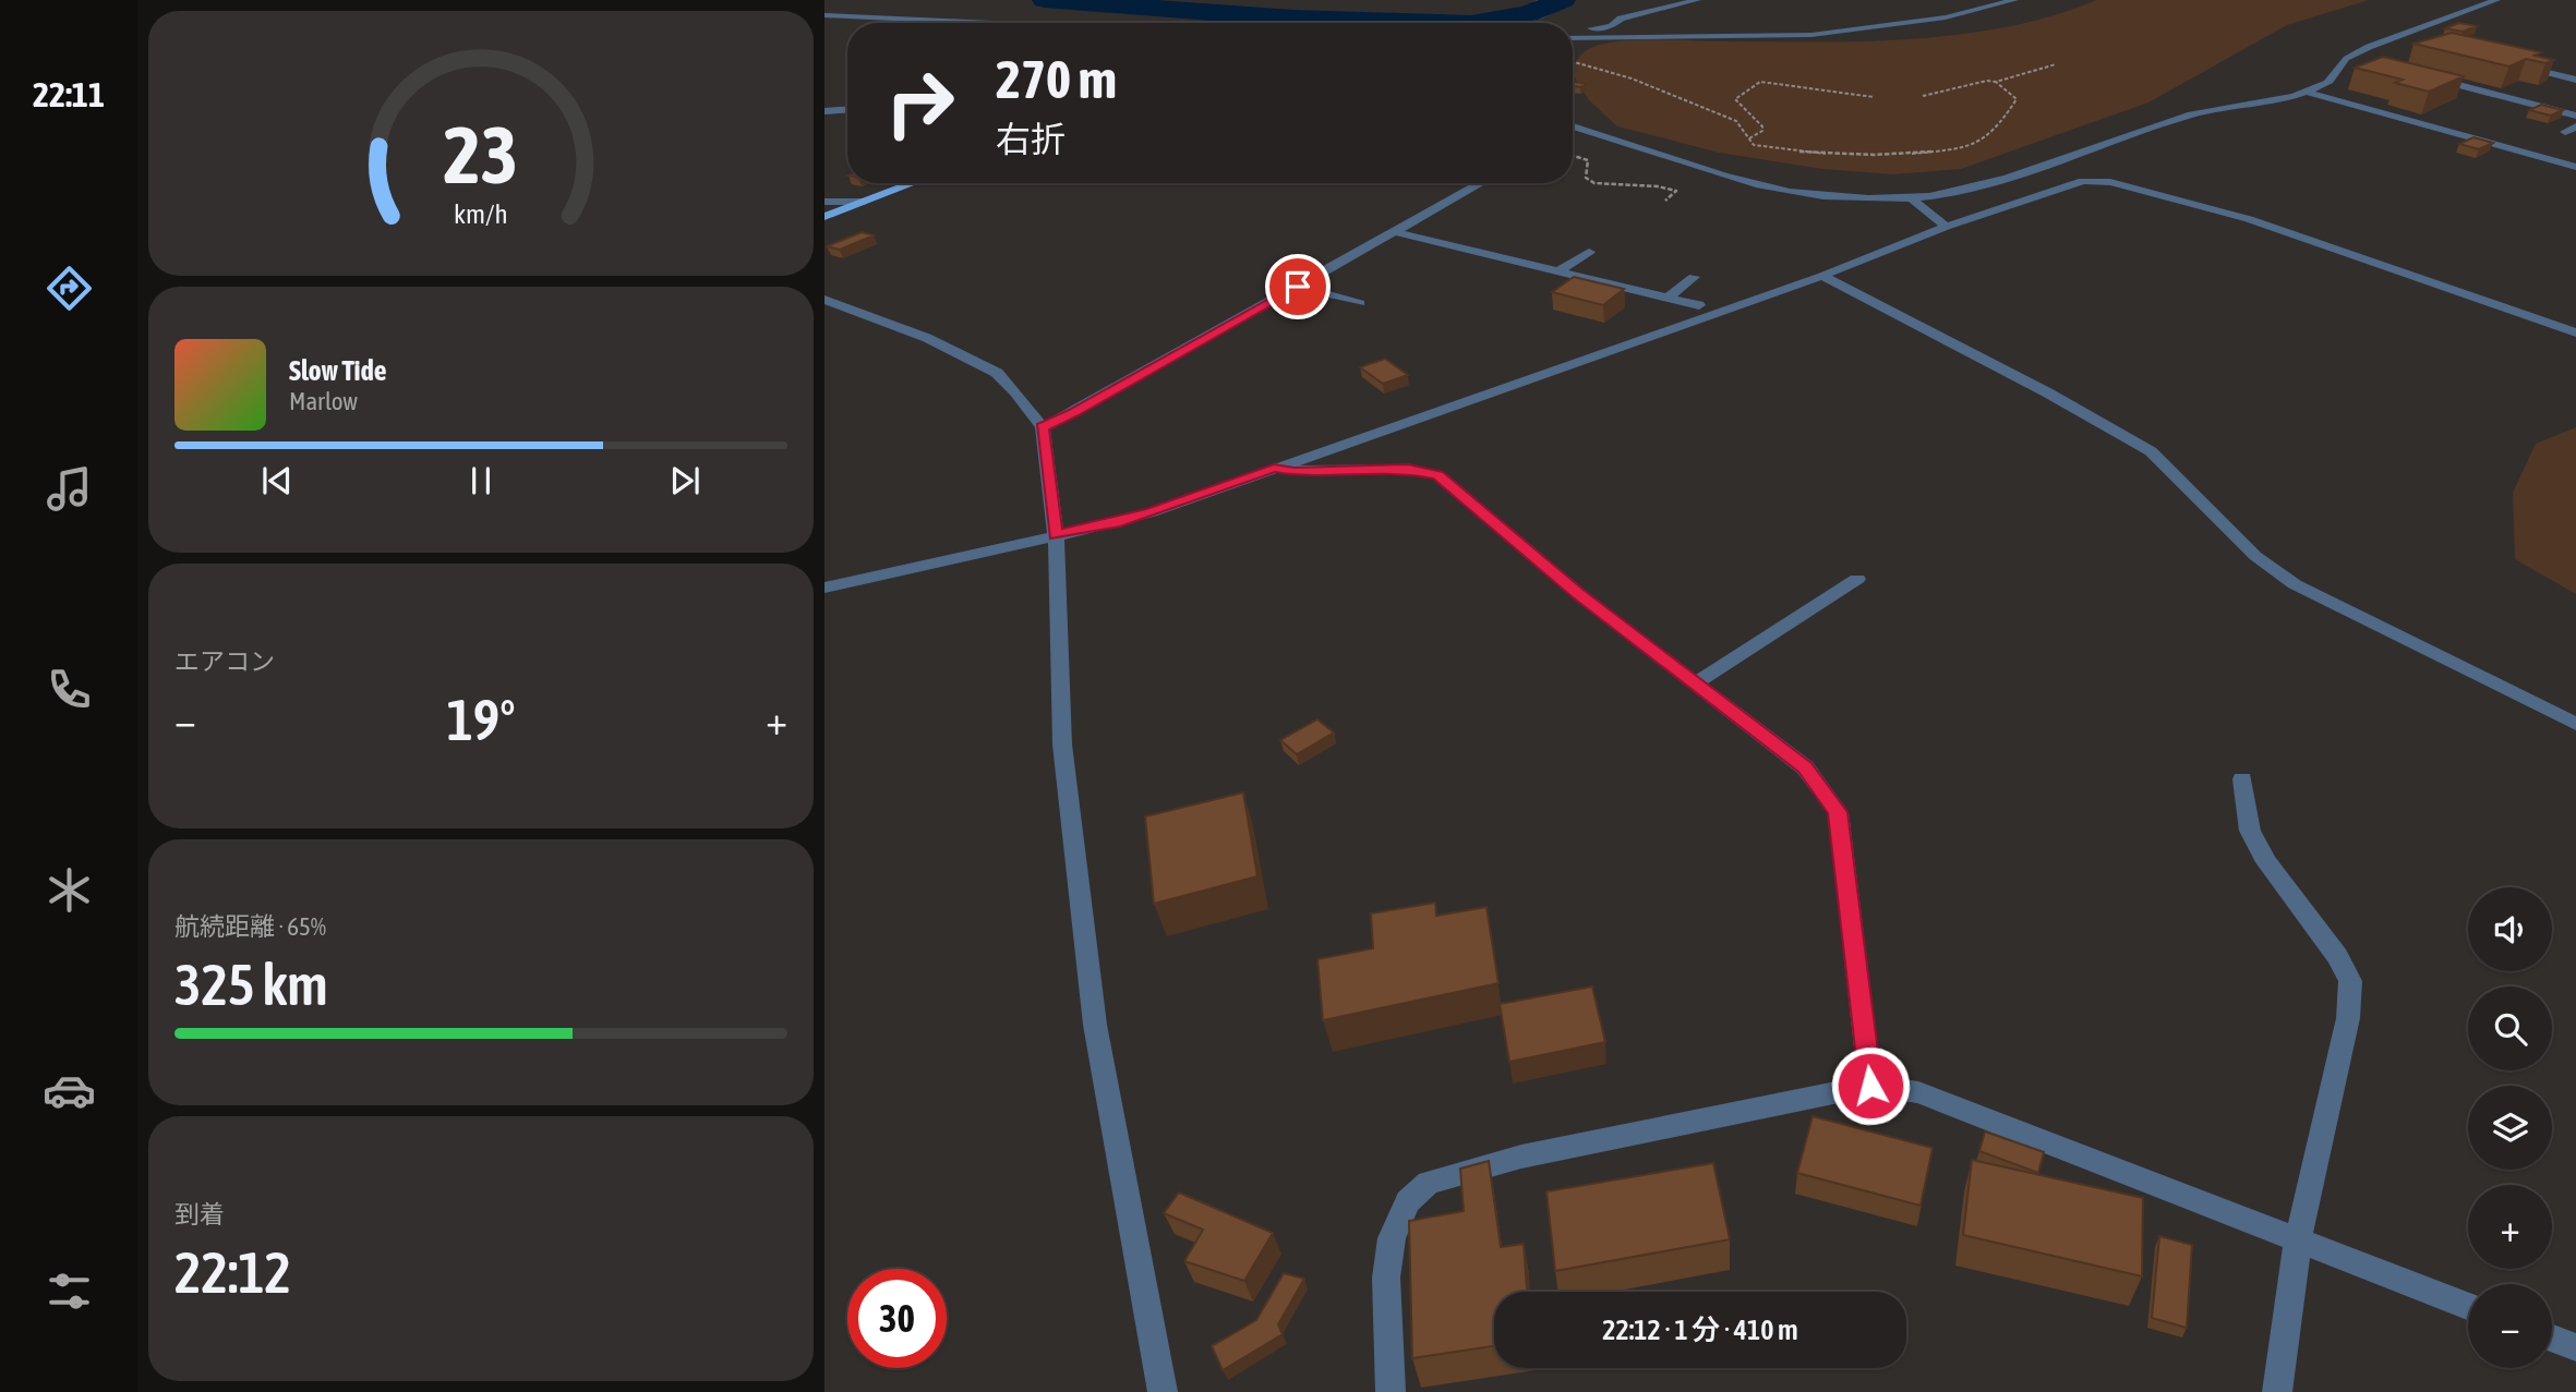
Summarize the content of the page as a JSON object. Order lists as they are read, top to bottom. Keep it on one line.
{"page":{"tabs":"22:11","turn":["270 m","右折"],"song":["Slow Tide","Marlow"],"tile":["エアコン",["航続距離 · 65%","325 km"],["到着","22:12"]],"heat":["−","19°","+"],"map_buttons":["+","−"],"limit":"30","trip":"22:12 · 1 分 · 410 m","gauge":["23","km/h"]}}
